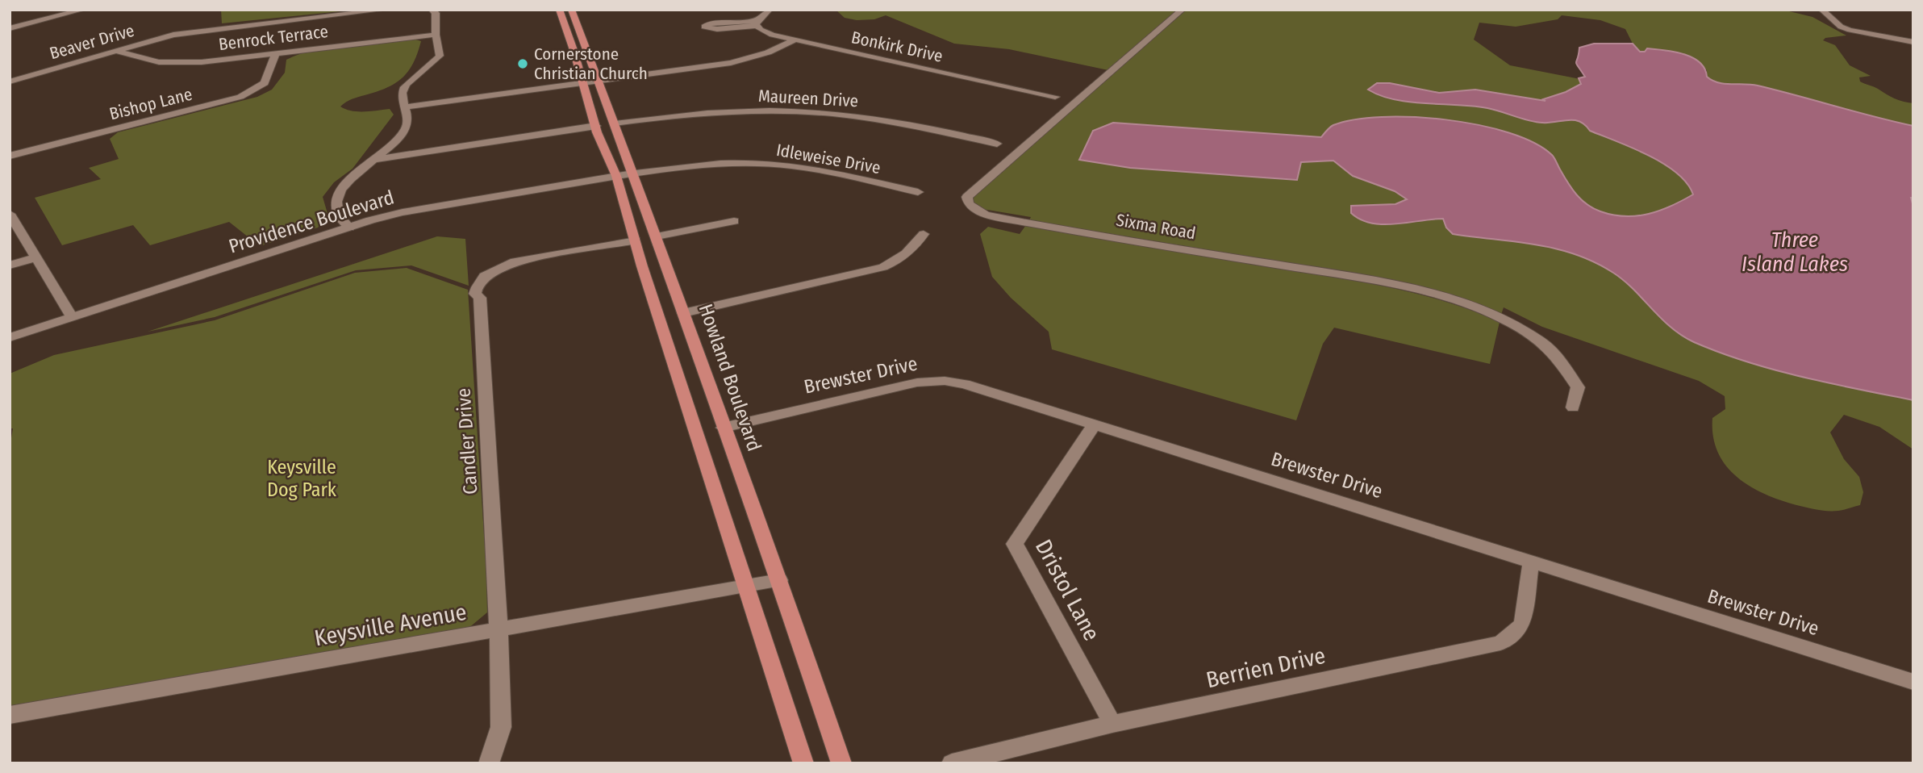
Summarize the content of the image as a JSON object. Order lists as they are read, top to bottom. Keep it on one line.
{"streets":{"main road":["Howland Boulevard"],"street":["Benrock Terrace","Beaver Drive","Bonkirk Drive","Maureen Drive","Bishop Lane","Idleweise Drive","Providence Boulevard","Sixma Road","Brewster Drive","Candler Drive","Dristol Lane","Keysville Avenue","Berrien Drive"]},"crossings":[["Benrock Terrace","Beaver Drive"],["Benrock Terrace","Bishop Lane"],["Maureen Drive","Howland Boulevard"],["Idleweise Drive","Providence Boulevard"],["Idleweise Drive","Howland Boulevard"],["Providence Boulevard","Howland Boulevard"],["Brewster Drive","Howland Boulevard"],["Brewster Drive","Dristol Lane"],["Brewster Drive","Berrien Drive"],["Howland Boulevard","Keysville Avenue"],["Candler Drive","Keysville Avenue"],["Dristol Lane","Berrien Drive"]],"water":["Three Island Lakes"],"parks":["Keysville Dog Park"],"places":["Cornerstone Christian Church"]}
